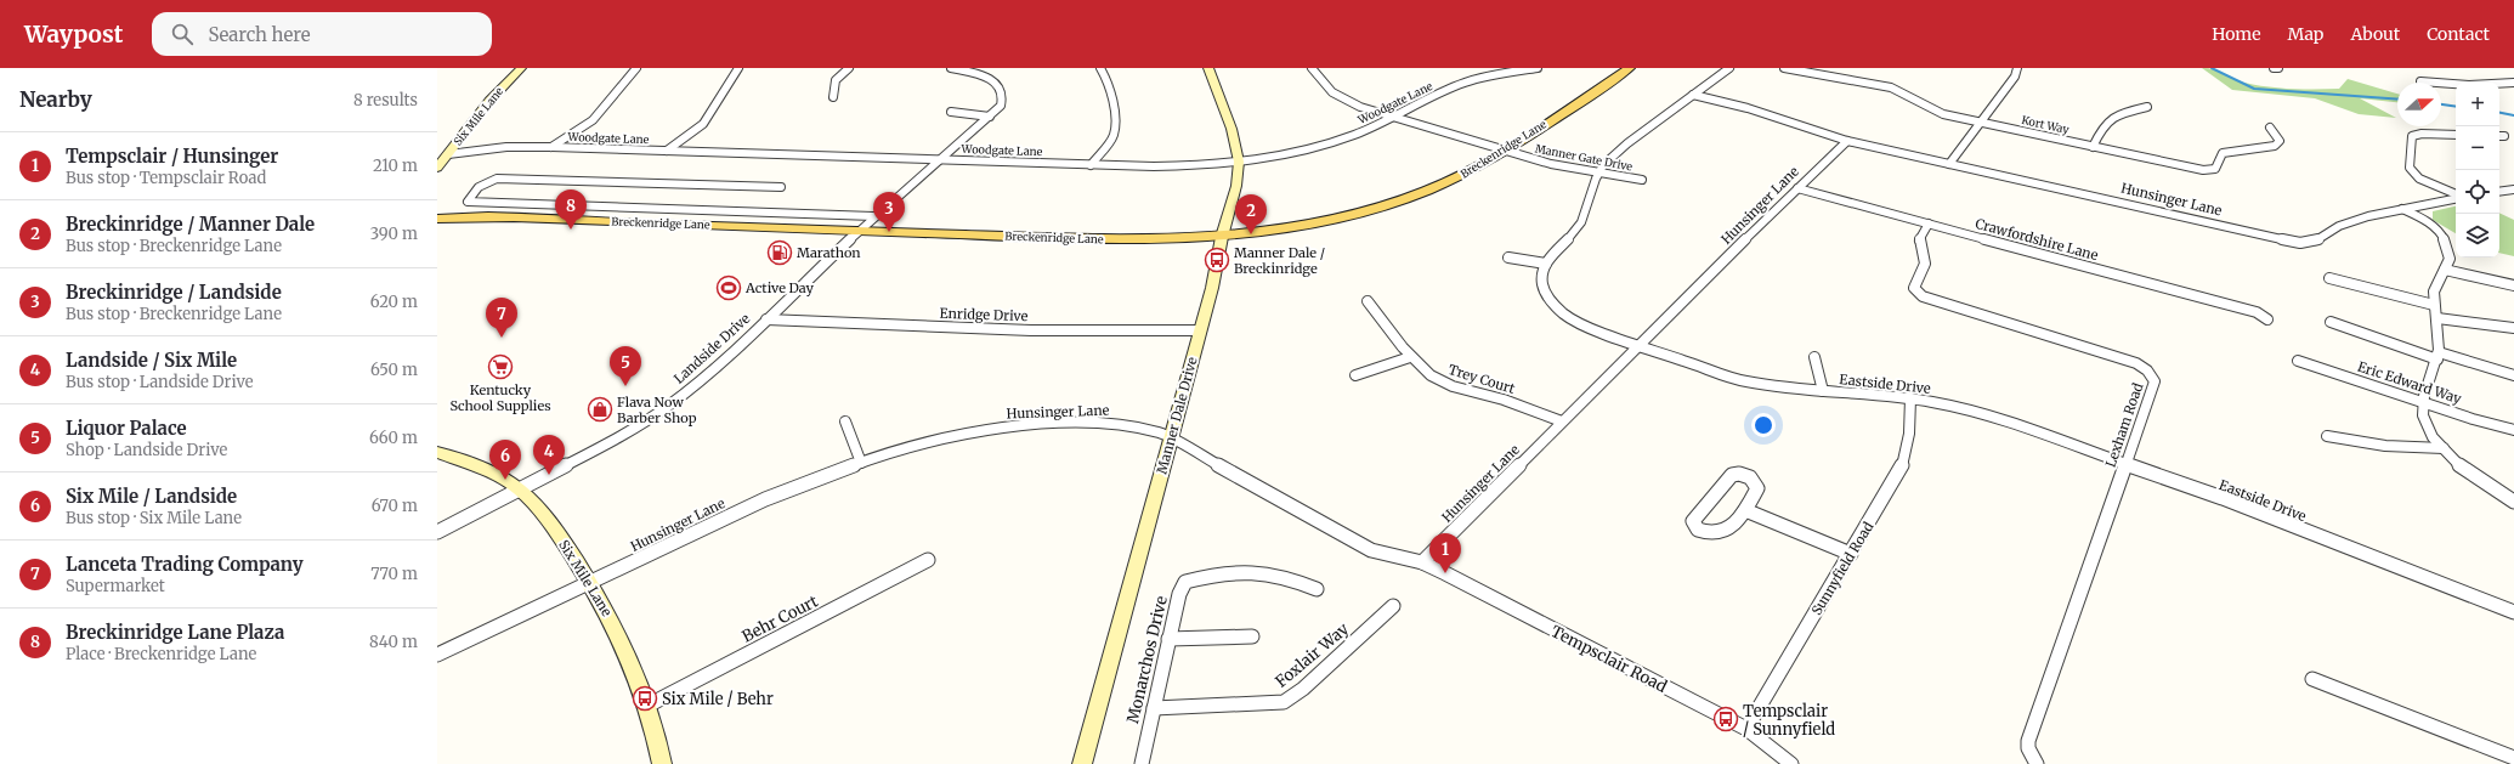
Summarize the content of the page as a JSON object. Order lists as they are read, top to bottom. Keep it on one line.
{"streets":{"main road":["Breckenridge Lane"],"street":["Woodgate Lane","Six Mile Lane","Kort Way","Manner Gate Drive","Hunsinger Lane","Crawfordshire Lane","Enridge Drive","Landside Drive","Trey Court","Eric Edward Way","Eastside Drive","Manner Dale Drive","Lexham Road","Sunnyfield Road","Behr Court","Foxlair Way","Tempsclair Road","Monarchos Drive"]},"crossings":[["Woodgate Lane","Six Mile Lane"],["Woodgate Lane","Manner Gate Drive"],["Woodgate Lane","Landside Drive"],["Woodgate Lane","Manner Dale Drive"],["Six Mile Lane","Hunsinger Lane"],["Six Mile Lane","Landside Drive"],["Six Mile Lane","Behr Court"],["Breckenridge Lane","Manner Gate Drive"],["Breckenridge Lane","Landside Drive"],["Breckenridge Lane","Manner Dale Drive"],["Hunsinger Lane","Crawfordshire Lane"],["Hunsinger Lane","Trey Court"],["Hunsinger Lane","Eastside Drive"],["Hunsinger Lane","Manner Dale Drive"],["Hunsinger Lane","Tempsclair Road"],["Crawfordshire Lane","Lexham Road"],["Enridge Drive","Landside Drive"],["Enridge Drive","Manner Dale Drive"],["Eastside Drive","Lexham Road"],["Eastside Drive","Sunnyfield Road"],["Sunnyfield Road","Tempsclair Road"],["Foxlair Way","Monarchos Drive"]],"places":{"fuel station":["Marathon"],"bus stop":["Manner Dale / Breckinridge","Six Mile / Behr","Tempsclair / Sunnyfield"],"sports":["Active Day"],"supermarket":["Kentucky School Supplies"],"shop":["Flava Now Barber Shop"]},"north":"right","page":{"header":"Waypost","search":"Search here","nav":["Home","Map","About","Contact"],"heading":["Nearby","8 results"],"map_buttons":["+","−"],"list":[{"mark":"1","name":"Tempsclair / Hunsinger","note":"Bus stop · Tempsclair Road","value":"210 m"},{"mark":"2","name":"Breckinridge / Manner Dale","note":"Bus stop · Breckenridge Lane","value":"390 m"},{"mark":"3","name":"Breckinridge / Landside","note":"Bus stop · Breckenridge Lane","value":"620 m"},{"mark":"4","name":"Landside / Six Mile","note":"Bus stop · Landside Drive","value":"650 m"},{"mark":"5","name":"Liquor Palace","note":"Shop · Landside Drive","value":"660 m"},{"mark":"6","name":"Six Mile / Landside","note":"Bus stop · Six Mile Lane","value":"670 m"},{"mark":"7","name":"Lanceta Trading Company","note":"Supermarket","value":"770 m"},{"mark":"8","name":"Breckinridge Lane Plaza","note":"Place · Breckenridge Lane","value":"840 m"}],"pins":["8","3","2","7","5","4","6","1"]}}
